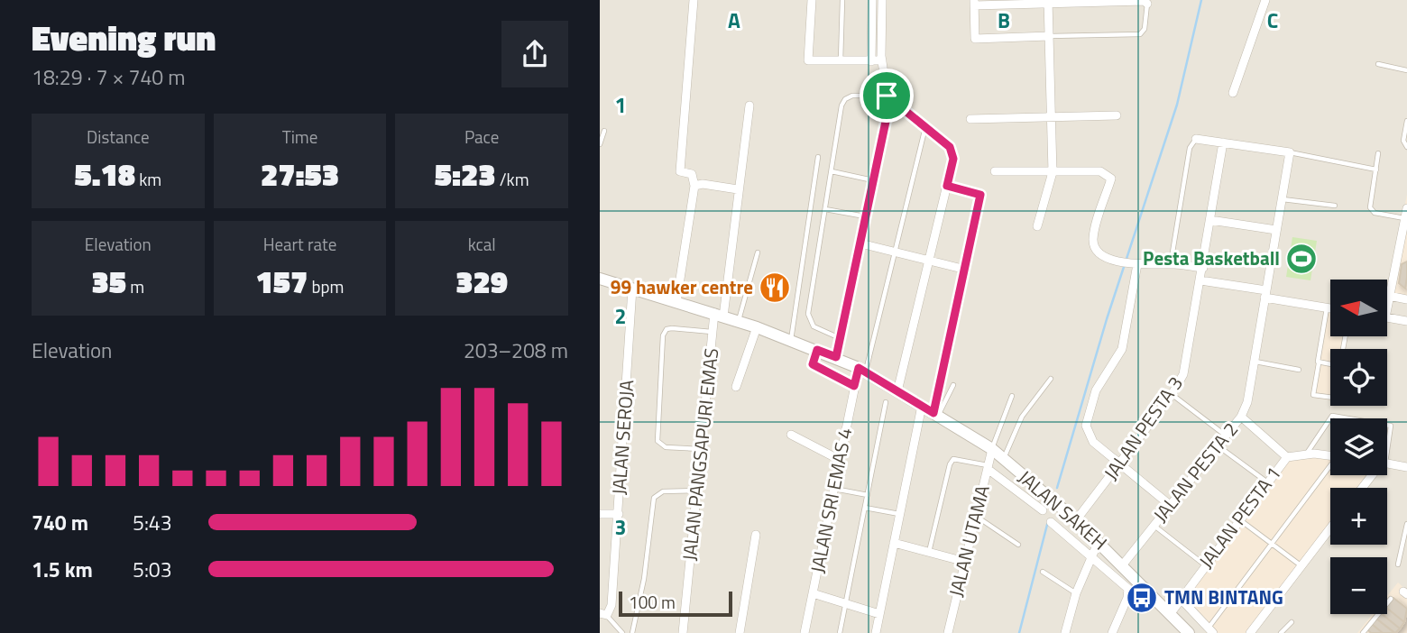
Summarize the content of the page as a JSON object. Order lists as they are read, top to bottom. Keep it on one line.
{"streets":{"street":["JALAN PESTA 3","JALAN SEROJA","JALAN PANGSAPURI EMAS","JALAN PESTA 2","JALAN SRI EMAS 4","JALAN SAKEH","JALAN PESTA 1","JALAN UTAMA"]},"crossings":[["JALAN PESTA 3","JALAN SAKEH"],["JALAN SEROJA","JALAN SAKEH"],["JALAN PANGSAPURI EMAS","JALAN SAKEH"],["JALAN PESTA 2","JALAN SAKEH"],["JALAN PESTA 2","JALAN PESTA 1"],["JALAN SRI EMAS 4","JALAN SAKEH"],["JALAN SAKEH","JALAN PESTA 1"],["JALAN SAKEH","JALAN UTAMA"]],"places":{"sports":["Pesta Basketball"],"restaurant":["99 hawker centre"],"bus stop":["TMN BINTANG"]},"scale_bar":"100 m","north":"left","page":{"heading":["Evening run","18:29 · 7 × 740 m"],"stats":[["Distance","5.18 km"],["Time","27:53"],["Pace","5:23 /km"],["Elevation","35 m"],["Heart rate","157 bpm"],["kcal","329"]],"map_buttons":["+","−"],"chart":["Elevation","203–208 m"],"list":[{"name":"740 m","note":"5:43"},{"name":"1.5 km","note":"5:03"}],"scale":"100 m"},"grid":{"columns":["A","B","C"],"rows":["1","2","3"]}}
